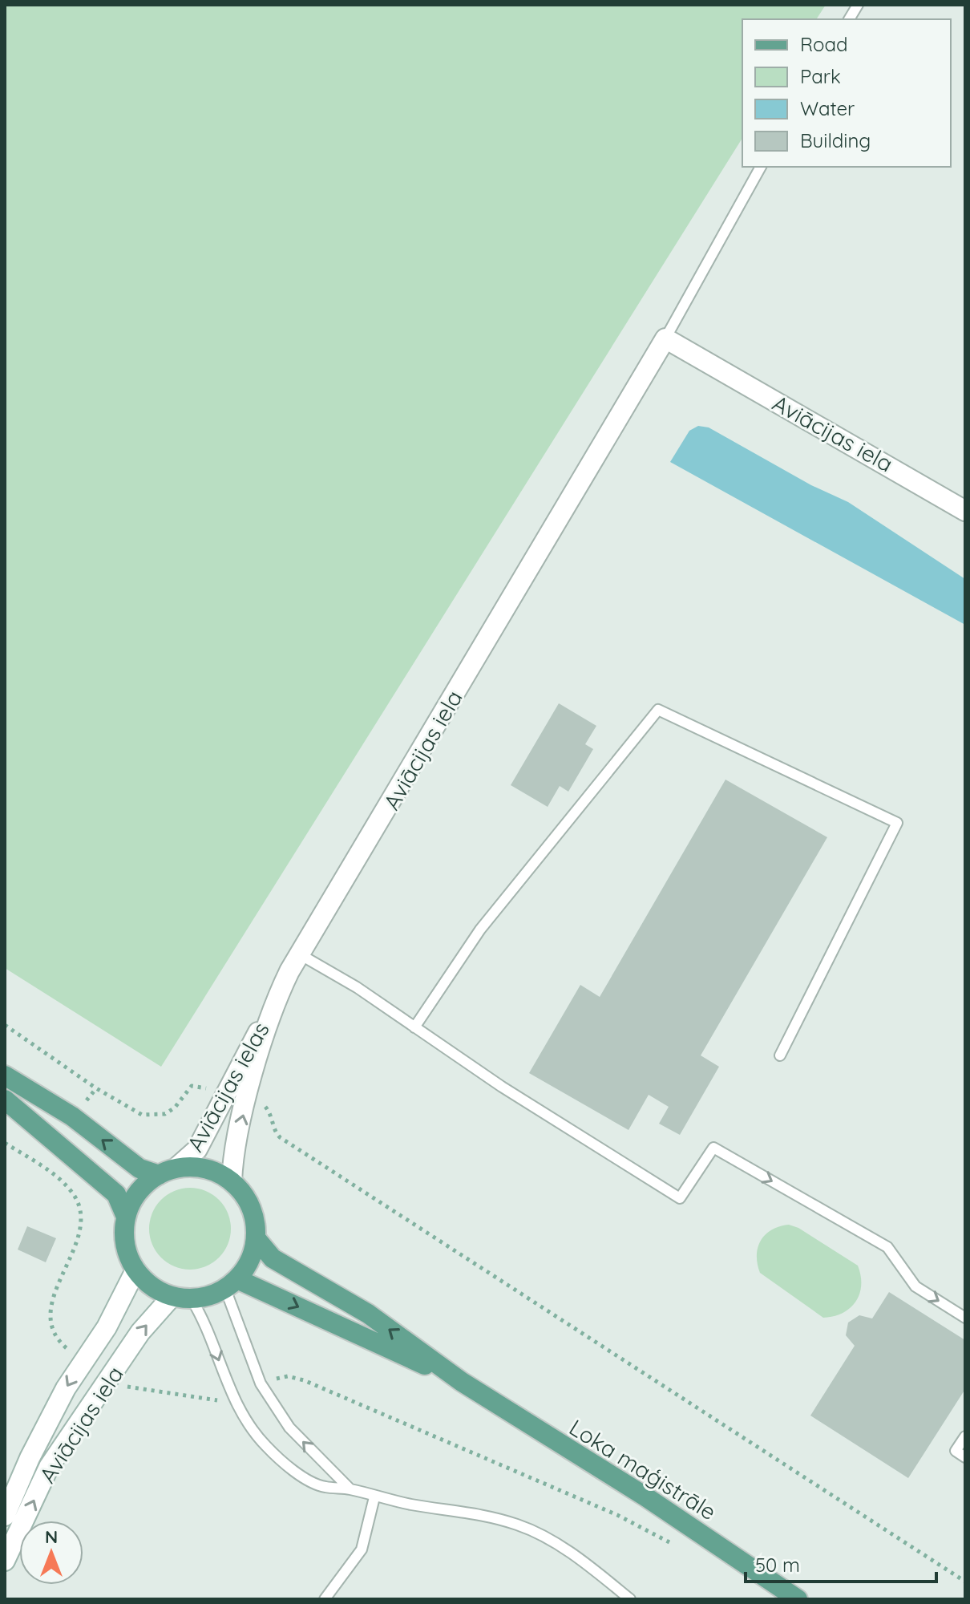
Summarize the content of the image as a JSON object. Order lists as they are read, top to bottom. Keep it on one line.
{"streets":{"main road":["Loka maģistrāle"],"street":["Aviācijas iela","Aviācijas ielas"]},"crossings":[["Aviācijas iela","Aviācijas ielas"],["Aviācijas iela","Loka maģistrāle"],["Aviācijas ielas","Loka maģistrāle"]],"legend":["Road","Park","Water","Building"],"scale_bar":"50 m","north":"top"}
